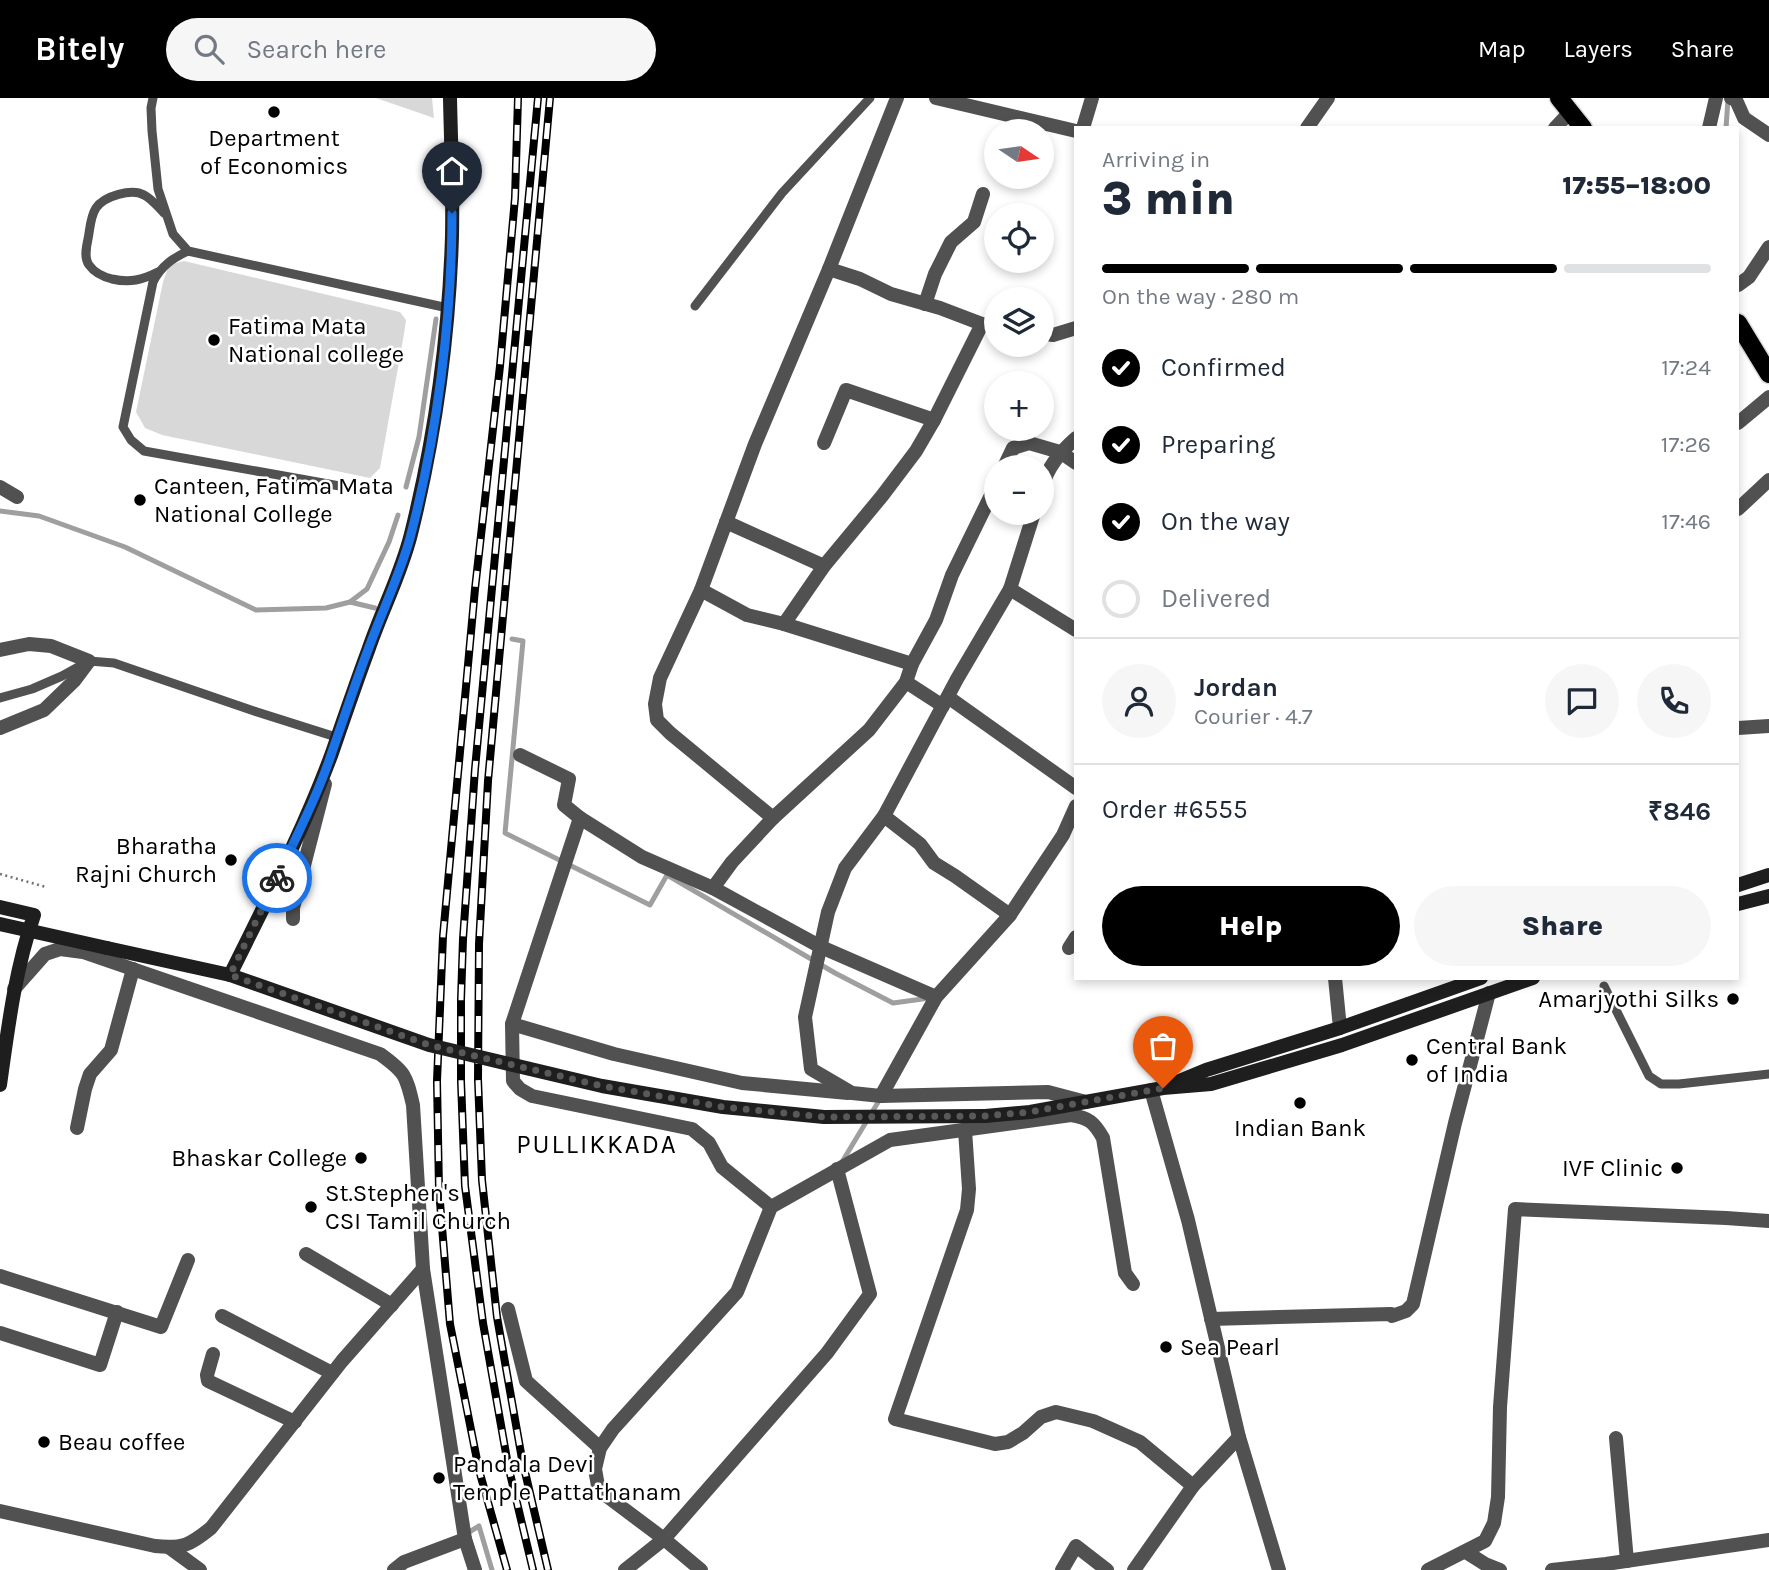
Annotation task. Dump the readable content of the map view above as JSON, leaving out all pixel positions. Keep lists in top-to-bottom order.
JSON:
{
  "districts": ["PULLIKKADA"],
  "places": [
    "Department of Economics",
    "Fatima Mata National college",
    "Canteen, Fatima Mata National College",
    "Bharatha Rajni Church",
    "Amarjyothi Silks",
    "Central Bank of India",
    "Indian Bank",
    "Bhaskar College",
    "IVF Clinic",
    "St.Stephen's CSI Tamil Church",
    "Sea Pearl",
    "Beau coffee",
    "Pandala Devi Temple Pattathanam"
  ],
  "north": "right",
  "page": {
    "header": "Bitely",
    "search": "Search here",
    "nav": ["Map", "Layers", "Share"],
    "map_buttons": ["+", "−"],
    "heading": ["3 min", "Arriving in", "17:55–18:00"],
    "panel": [
      "Jordan",
      "Courier · 4.7",
      "Order #6555",
      "₹846"
    ],
    "bar": "On the way · 280 m",
    "list": [
      ["Confirmed", "17:24"],
      ["Preparing", "17:26"],
      ["On the way", "17:46"],
      "Delivered"
    ],
    "buttons": ["Help", "Share"]
  }
}
